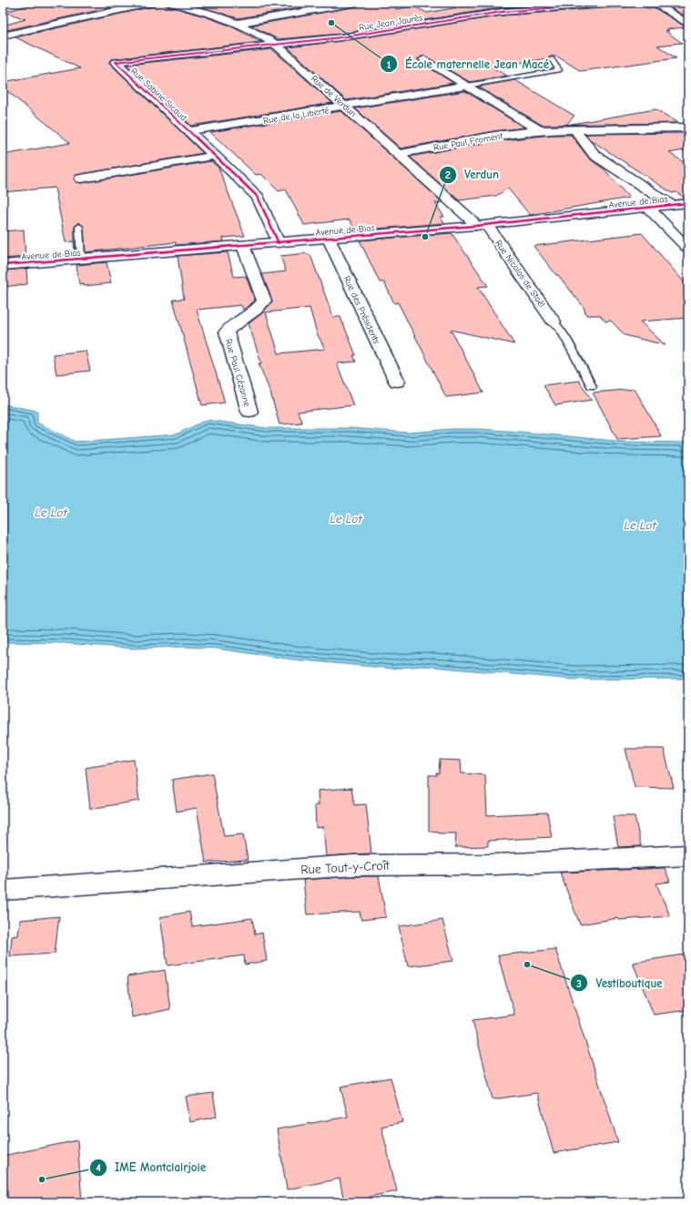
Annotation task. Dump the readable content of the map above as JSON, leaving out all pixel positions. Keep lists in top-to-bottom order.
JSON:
{
  "streets": {
    "street": [
      "Rue Jean Jaurès",
      "Rue Sabine Sicaud",
      "Rue de Verdun",
      "Rue de la Liberté",
      "Rue Paul Froment",
      "Avenue de Bias",
      "Rue Nicolas de Staël",
      "Rue des Présidents",
      "Rue Paul Cézanne",
      "Rue Tout-y-Croît"
    ]
  },
  "crossings": [
    ["Rue Jean Jaurès", "Rue Sabine Sicaud"],
    ["Rue Jean Jaurès", "Rue de Verdun"],
    ["Rue Sabine Sicaud", "Rue de Verdun"],
    ["Rue Sabine Sicaud", "Rue de la Liberté"],
    ["Rue Sabine Sicaud", "Avenue de Bias"],
    ["Rue de Verdun", "Rue de la Liberté"],
    ["Rue de Verdun", "Rue Paul Froment"],
    ["Rue de Verdun", "Avenue de Bias"],
    ["Rue de Verdun", "Rue Nicolas de Staël"],
    ["Avenue de Bias", "Rue Nicolas de Staël"],
    ["Avenue de Bias", "Rue des Présidents"],
    ["Avenue de Bias", "Rue Paul Cézanne"]
  ],
  "water": ["Le Lot"],
  "places": [
    "École maternelle Jean Macé",
    "Verdun",
    "Vestiboutique",
    "IME Montclairjoie"
  ]
}
